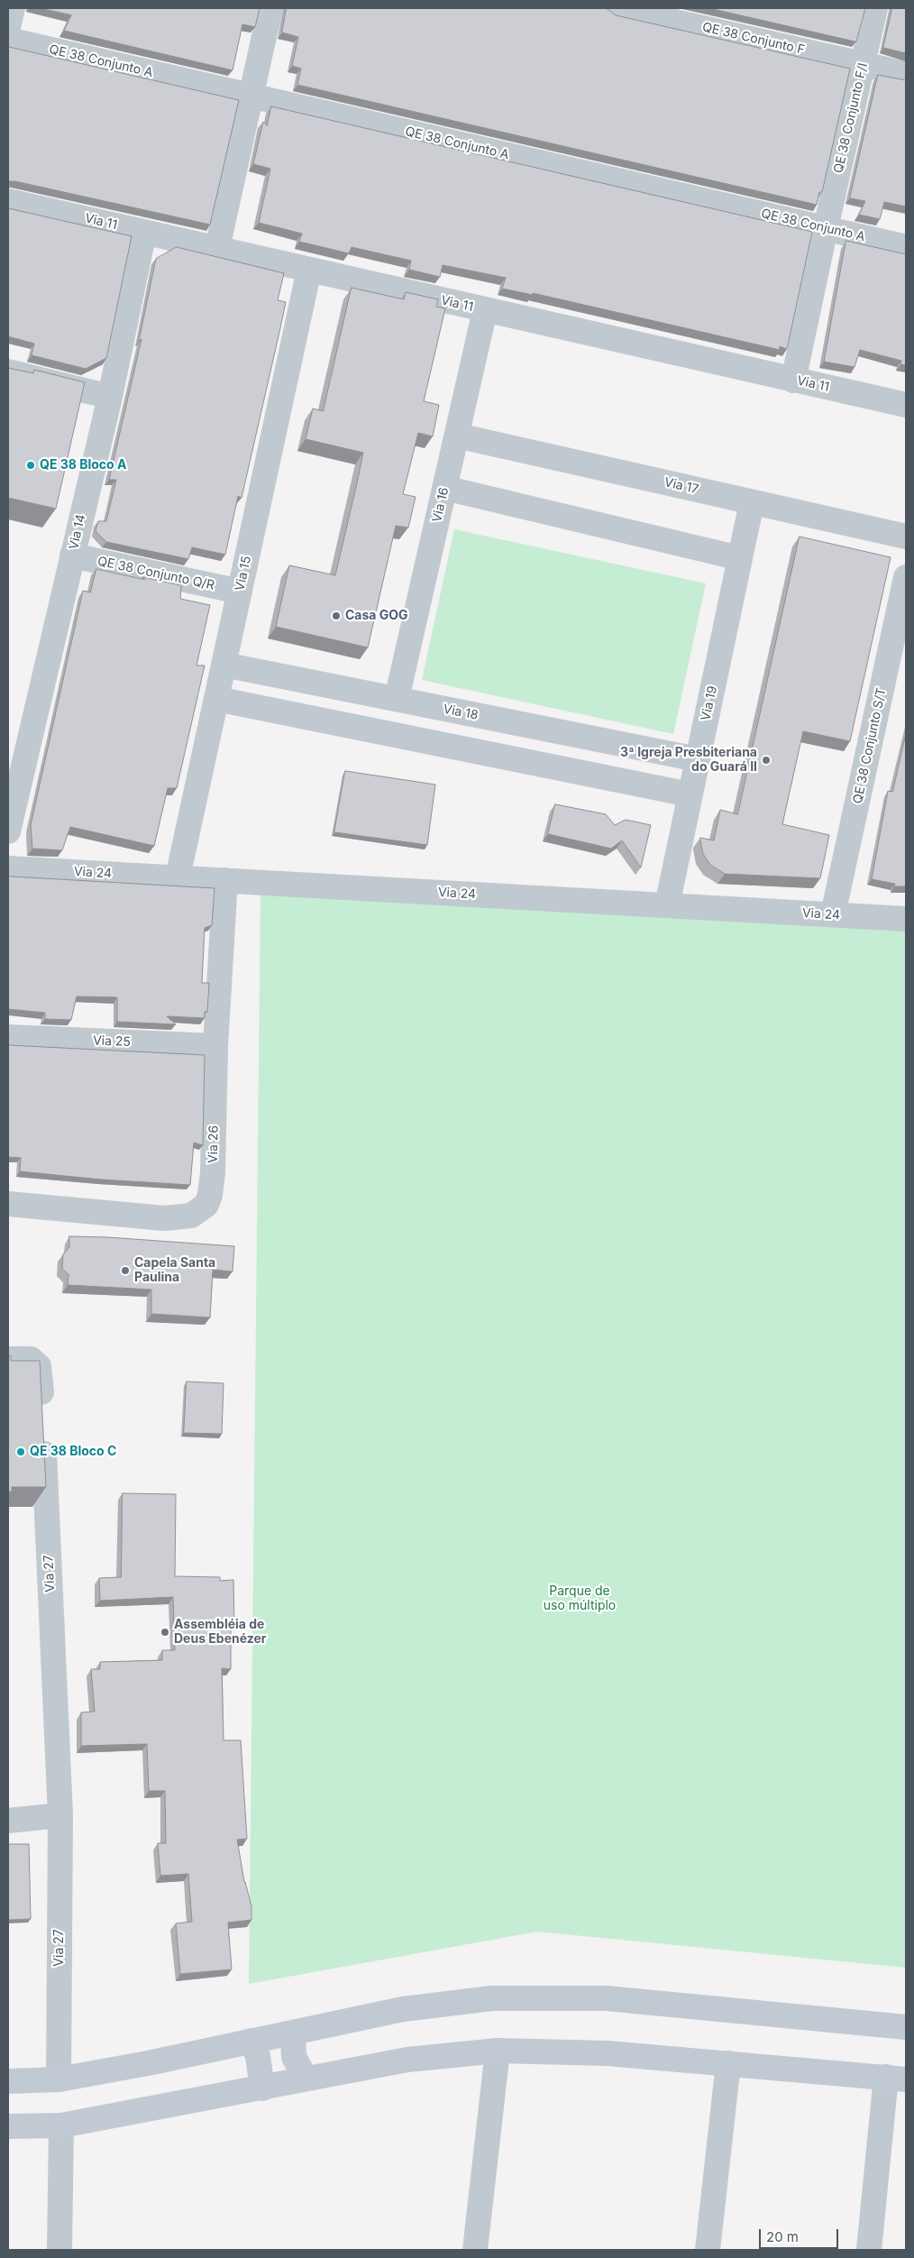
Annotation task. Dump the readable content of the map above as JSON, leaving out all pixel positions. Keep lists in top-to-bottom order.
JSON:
{
  "streets": {
    "street": [
      "QE 38 Conjunto F",
      "QE 38 Conjunto A",
      "QE 38 Conjunto F/I",
      "Via 11",
      "Via 17",
      "Via 16",
      "Via 14",
      "QE 38 Conjunto Q/R",
      "Via 15",
      "Via 19",
      "Via 18",
      "QE 38 Conjunto S/T",
      "Via 24",
      "Via 25",
      "Via 26",
      "Via 27"
    ]
  },
  "crossings": [
    ["QE 38 Conjunto F", "QE 38 Conjunto F/I"],
    ["QE 38 Conjunto A", "QE 38 Conjunto F/I"],
    ["QE 38 Conjunto F/I", "Via 11"],
    ["Via 11", "Via 16"],
    ["Via 11", "Via 14"],
    ["Via 11", "Via 15"],
    ["Via 17", "Via 16"],
    ["Via 17", "Via 19"],
    ["Via 16", "Via 18"],
    ["Via 14", "QE 38 Conjunto Q/R"],
    ["QE 38 Conjunto Q/R", "Via 15"],
    ["Via 15", "Via 18"],
    ["Via 15", "Via 24"],
    ["Via 19", "Via 18"],
    ["Via 19", "Via 24"],
    ["QE 38 Conjunto S/T", "Via 24"],
    ["Via 24", "Via 26"],
    ["Via 25", "Via 26"]
  ],
  "parks": ["Parque de uso múltiplo"],
  "places": [
    "QE 38 Bloco A",
    "Casa GOG",
    "3ª Igreja Presbiteriana do Guará II",
    "Capela Santa Paulina",
    "QE 38 Bloco C",
    "Assembléia de Deus Ebenézer"
  ],
  "scale_bar": "20 m"
}
